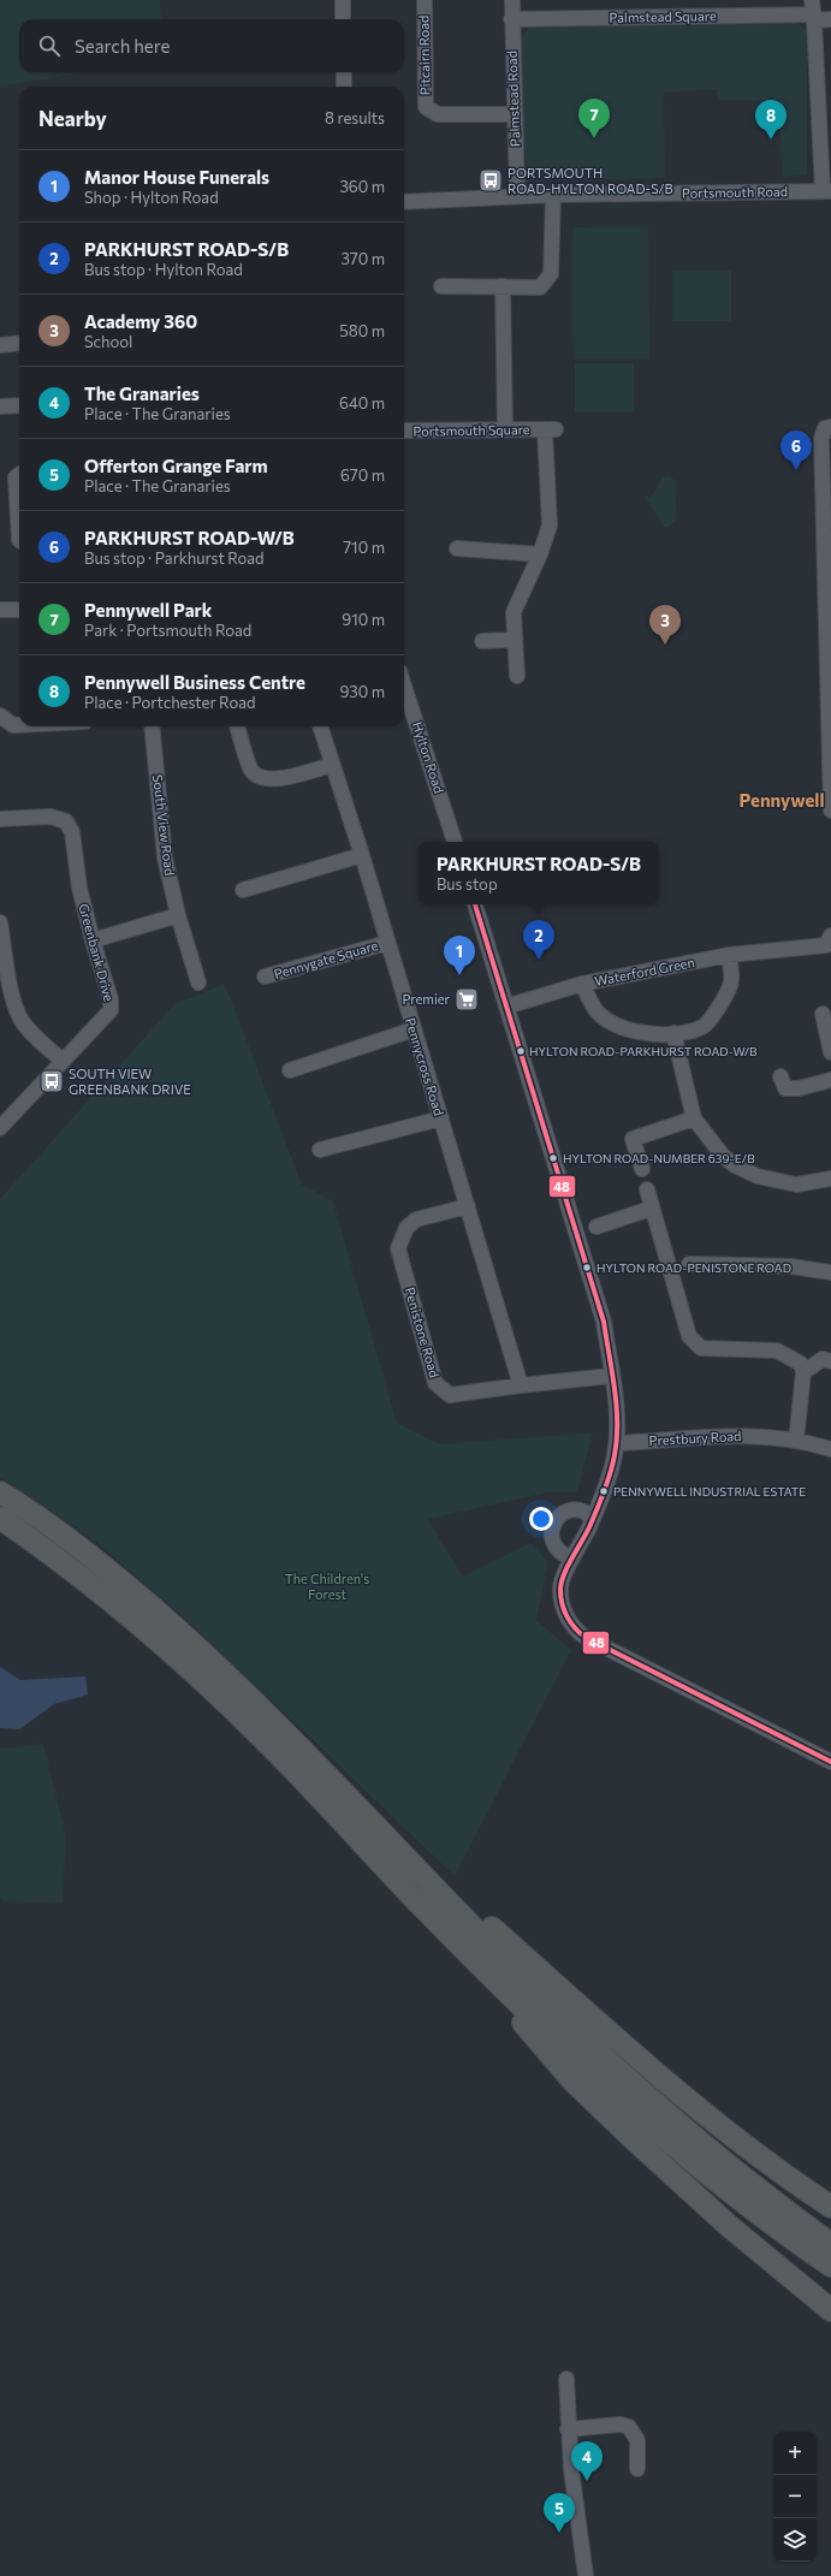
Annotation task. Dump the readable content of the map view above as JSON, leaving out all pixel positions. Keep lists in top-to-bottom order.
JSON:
{
  "streets": {
    "street": [
      "Palmstead Square",
      "Pitcairn Road",
      "Palmstead Road",
      "Portsmouth Road",
      "Portsmouth Square",
      "Hylton Road",
      "South View Road",
      "Greenbank Drive",
      "Pennygate Square",
      "Waterford Green",
      "Pennycross Road",
      "Penistone Road",
      "Prestbury Road"
    ]
  },
  "crossings": [
    ["Palmstead Square", "Palmstead Road"],
    ["Pitcairn Road", "Palmstead Road"],
    ["Palmstead Road", "Portsmouth Road"],
    ["Pennygate Square", "Pennycross Road"],
    ["Pennycross Road", "Penistone Road"]
  ],
  "districts": ["Pennywell"],
  "parks": ["The Children's Forest"],
  "places": {
    "bus stop": ["PORTSMOUTH ROAD-HYLTON ROAD-S/B", "SOUTH VIEW GREENBANK DRIVE"],
    "supermarket": ["Premier"],
    "other": [
      "HYLTON ROAD-PARKHURST ROAD-W/B",
      "HYLTON ROAD-NUMBER 639-E/B",
      "HYLTON ROAD-PENISTONE ROAD",
      "PENNYWELL INDUSTRIAL ESTATE"
    ]
  },
  "lines": ["transit line 48"],
  "page": {
    "search": "Search here",
    "heading": ["Nearby", "8 results"],
    "pins": [
      "7",
      "8",
      "6",
      "3",
      "2",
      "1",
      "4",
      "5"
    ],
    "list": [
      {
        "mark": "1",
        "name": "Manor House Funerals",
        "note": "Shop · Hylton Road",
        "value": "360 m"
      },
      {
        "mark": "2",
        "name": "PARKHURST ROAD-S/B",
        "note": "Bus stop · Hylton Road",
        "value": "370 m"
      },
      {
        "mark": "3",
        "name": "Academy 360",
        "note": "School",
        "value": "580 m"
      },
      {
        "mark": "4",
        "name": "The Granaries",
        "note": "Place · The Granaries",
        "value": "640 m"
      },
      {
        "mark": "5",
        "name": "Offerton Grange Farm",
        "note": "Place · The Granaries",
        "value": "670 m"
      },
      {
        "mark": "6",
        "name": "PARKHURST ROAD-W/B",
        "note": "Bus stop · Parkhurst Road",
        "value": "710 m"
      },
      {
        "mark": "7",
        "name": "Pennywell Park",
        "note": "Park · Portsmouth Road",
        "value": "910 m"
      },
      {
        "mark": "8",
        "name": "Pennywell Business Centre",
        "note": "Place · Portchester Road",
        "value": "930 m"
      }
    ],
    "popup": ["PARKHURST ROAD-S/B", "Bus stop"],
    "map_buttons": ["+", "−"]
  }
}
